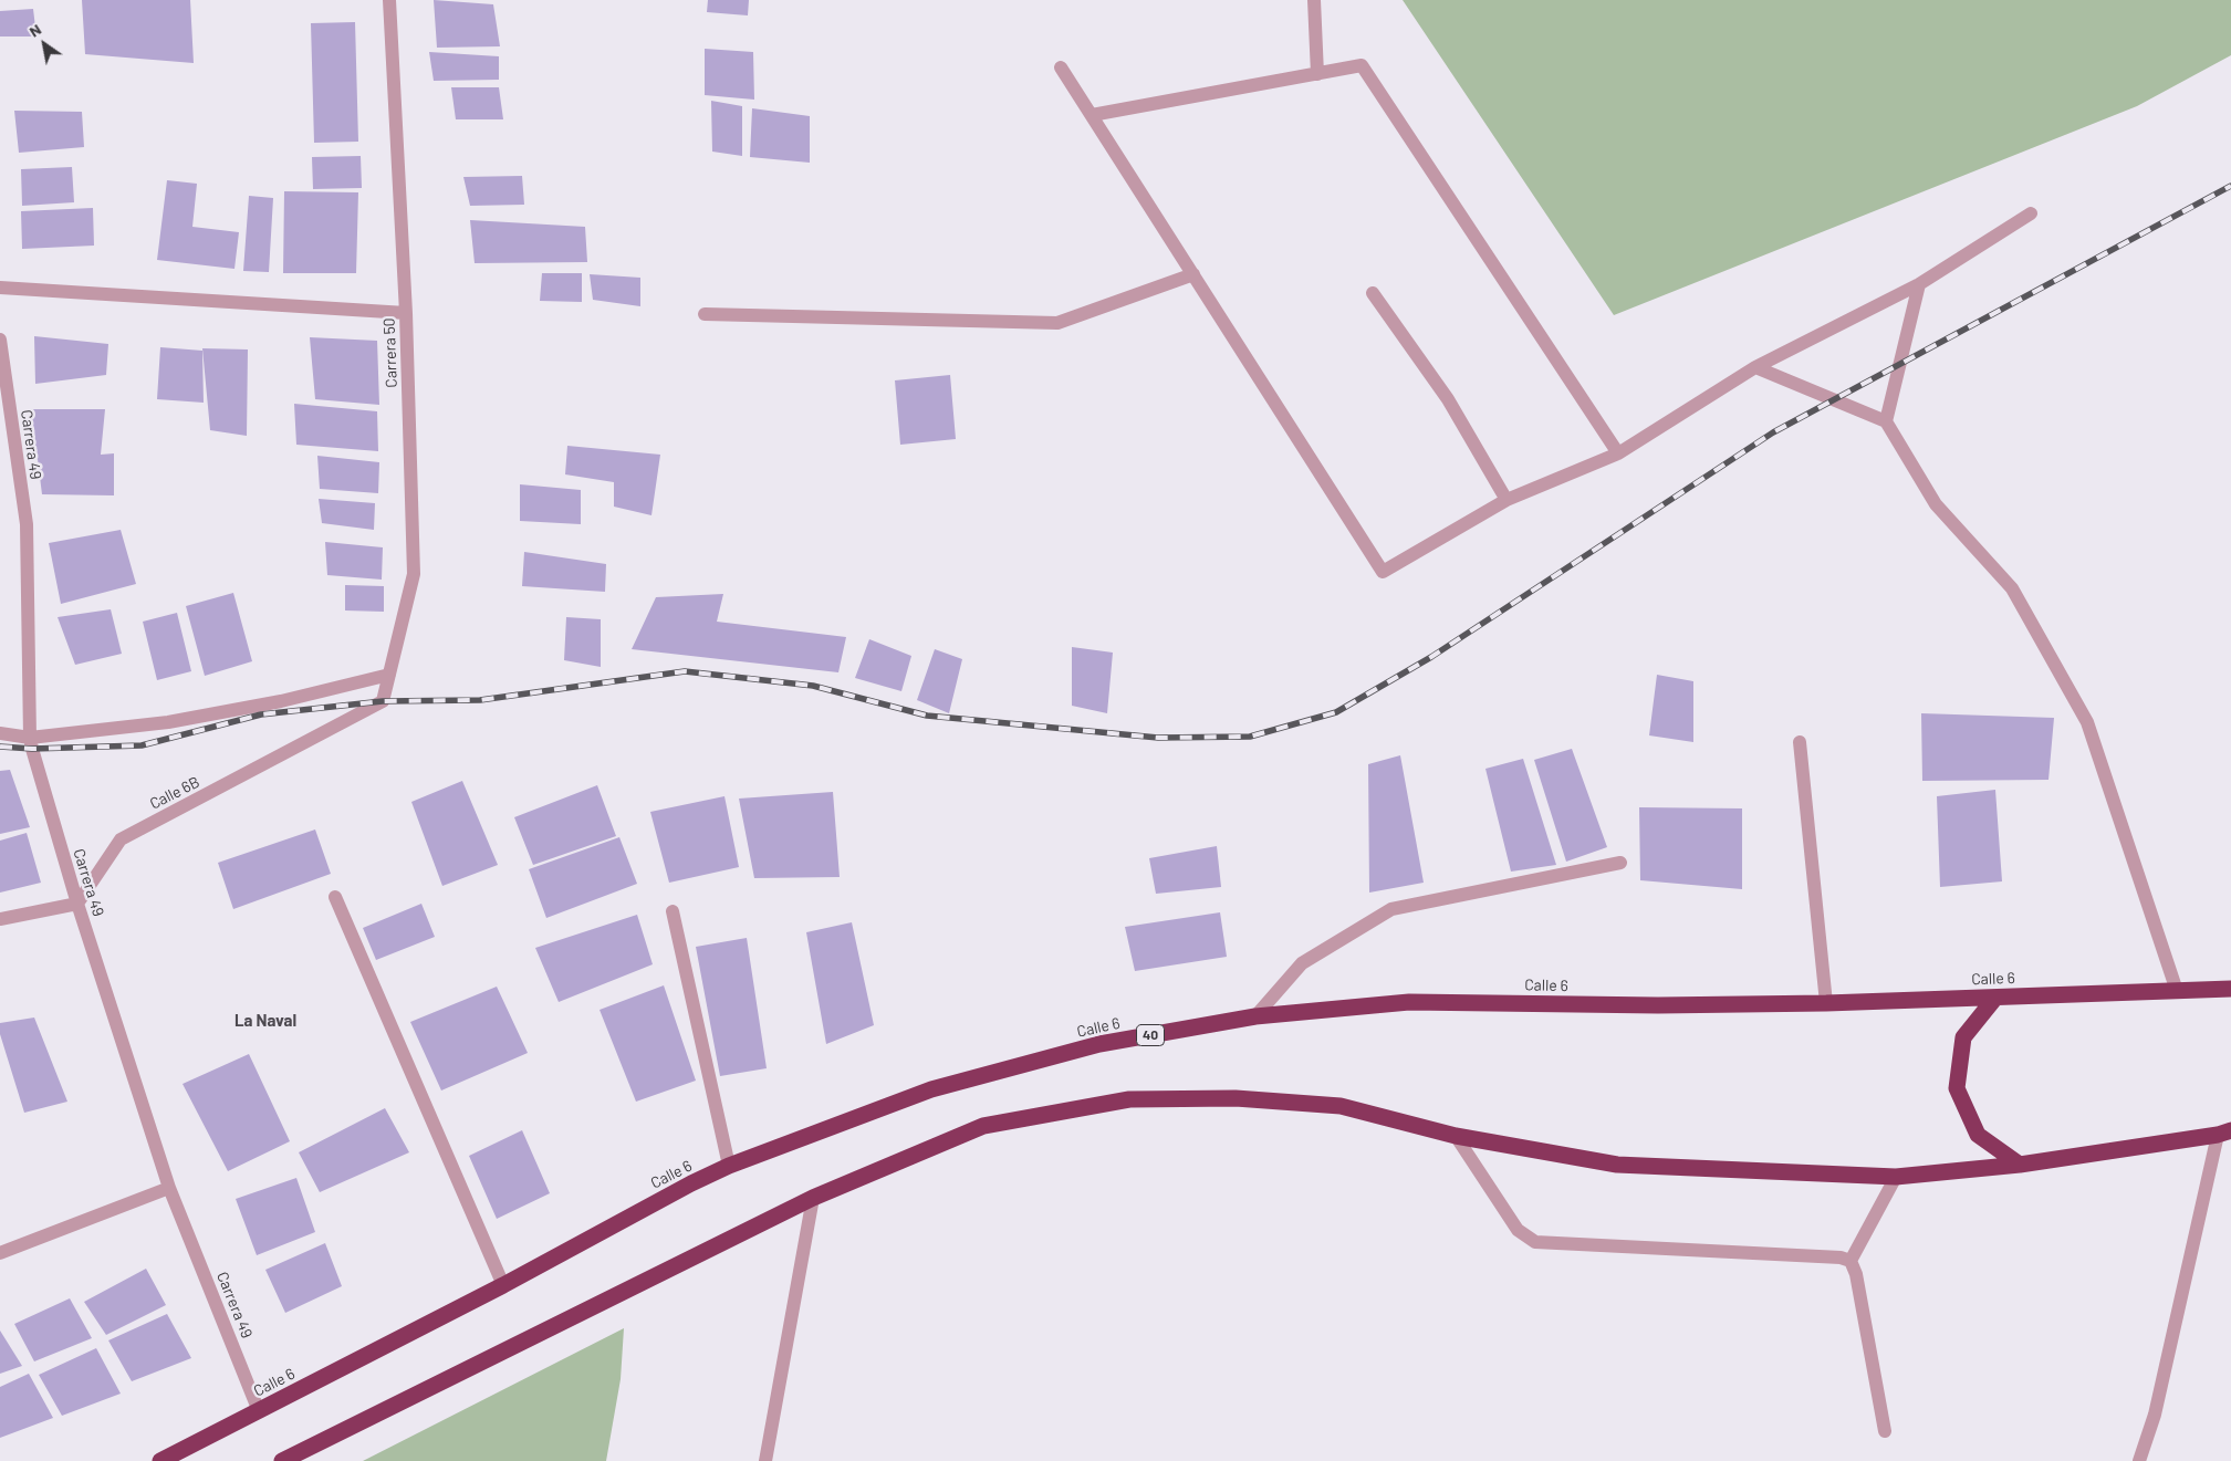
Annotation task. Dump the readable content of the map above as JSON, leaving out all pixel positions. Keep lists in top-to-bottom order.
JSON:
{
  "streets": {
    "highway": ["Calle 6", "40"],
    "street": ["Carrera 50", "Carrera 49", "Calle 6B"]
  },
  "crossings": [
    ["Carrera 50", "Calle 6B"],
    ["Carrera 49", "Calle 6B"],
    ["Carrera 49", "Calle 6"]
  ],
  "districts": ["La Naval"],
  "north": "top left"
}
